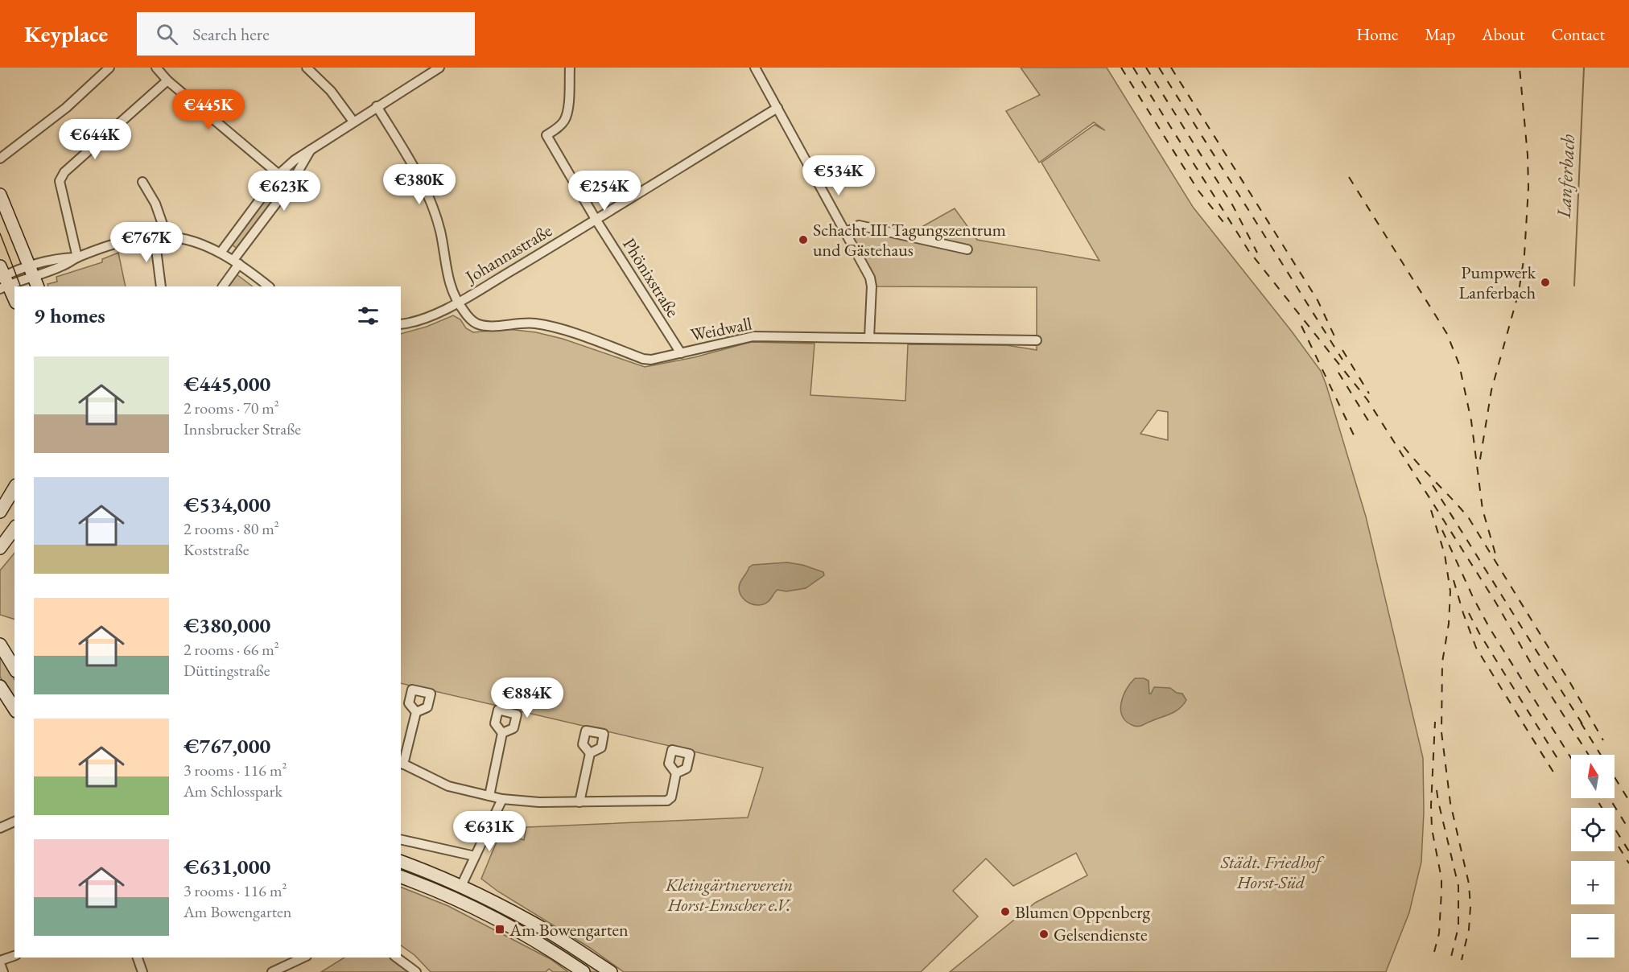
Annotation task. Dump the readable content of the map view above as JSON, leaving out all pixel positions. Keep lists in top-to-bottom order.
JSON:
{
  "streets": {
    "street": ["Johannastraße", "Phönixstraße", "Weidwall"]
  },
  "crossings": [
    ["Johannastraße", "Phönixstraße"],
    ["Johannastraße", "Weidwall"],
    ["Phönixstraße", "Weidwall"]
  ],
  "water": ["Lanferbach"],
  "parks": ["Städt. Friedhof Horst-Süd", "Kleingärtnerverein Horst-Emscher e.V."],
  "places": {
    "other": [
      "Schacht III Tagungszentrum und Gästehaus",
      "Pumpwerk Lanferbach",
      "Blumen Oppenberg",
      "Gelsendienste"
    ],
    "transit": ["Am Bowengarten"]
  },
  "north": "top",
  "page": {
    "header": "Keyplace",
    "search": "Search here",
    "nav": [
      "Home",
      "Map",
      "About",
      "Contact"
    ],
    "price": [
      "€445K",
      "€644K",
      "€534K",
      "€380K",
      "€623K",
      "€254K",
      "€767K",
      "€884K",
      "€631K"
    ],
    "heading": "9 homes",
    "list": [
      {
        "name": "€445,000",
        "note": "2 rooms · 70 m² · Innsbrucker Straße"
      },
      {
        "name": "€534,000",
        "note": "2 rooms · 80 m² · Koststraße"
      },
      {
        "name": "€380,000",
        "note": "2 rooms · 66 m² · Düttingstraße"
      },
      {
        "name": "€767,000",
        "note": "3 rooms · 116 m² · Am Schlosspark"
      },
      {
        "name": "€631,000",
        "note": "3 rooms · 116 m² · Am Bowengarten"
      }
    ],
    "map_buttons": ["+", "−"]
  }
}
